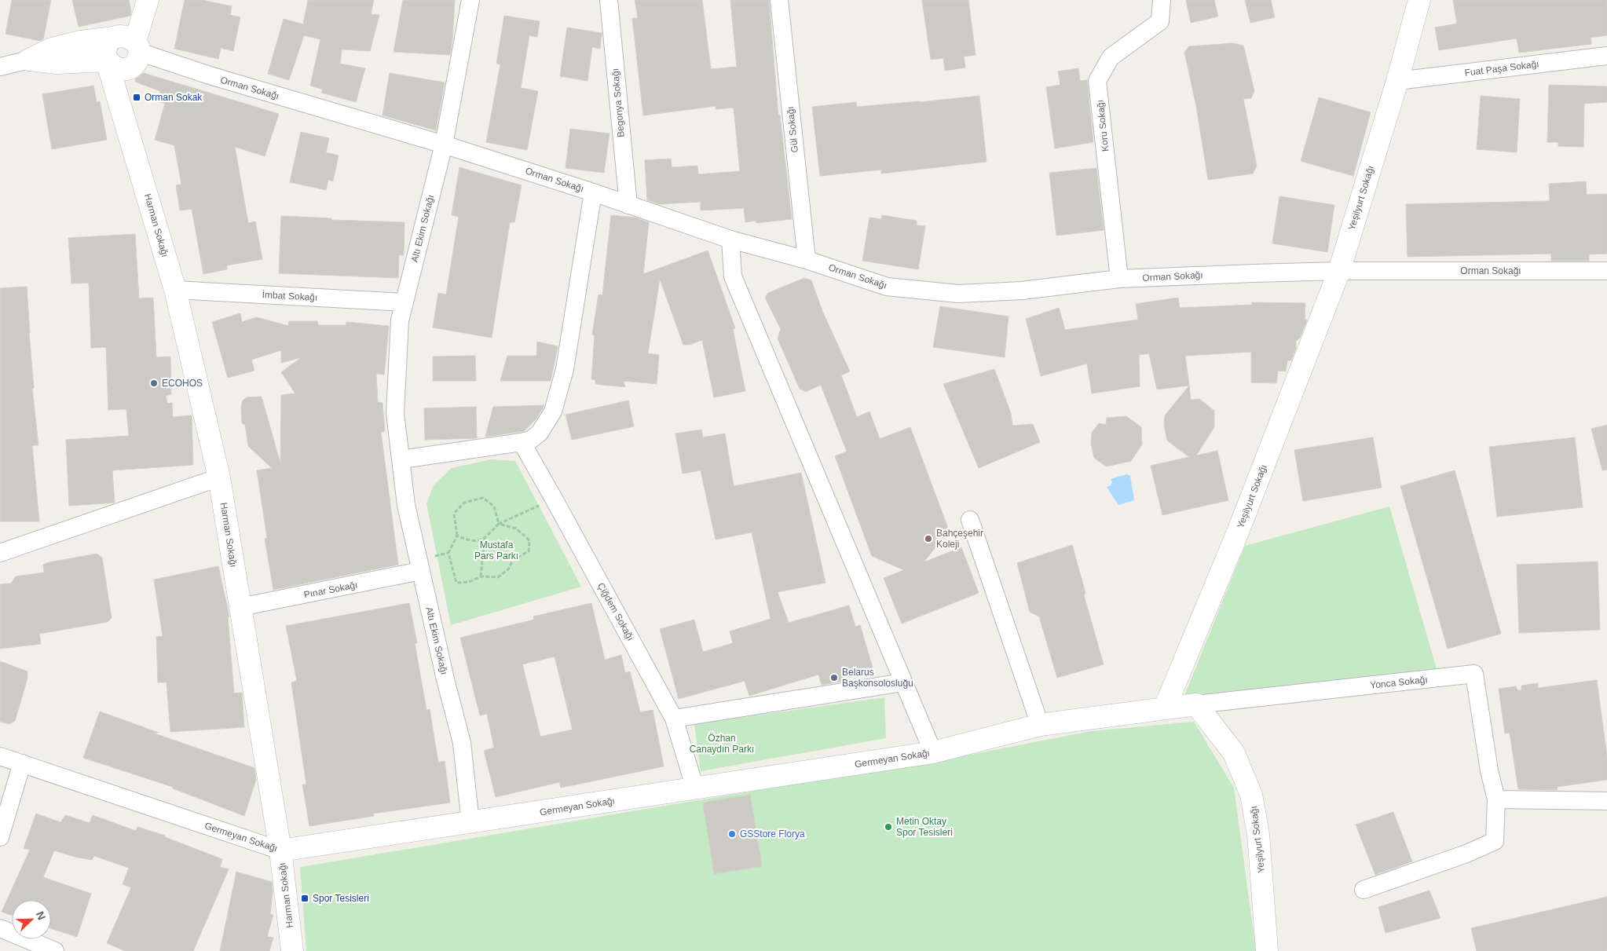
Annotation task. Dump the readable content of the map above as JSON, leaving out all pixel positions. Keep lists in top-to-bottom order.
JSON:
{
  "streets": {
    "main road": ["Yeşilyurt Sokağı", "Harman Sokağı", "Germeyan Sokağı"],
    "street": [
      "Fuat Paşa Sokağı",
      "Orman Sokağı",
      "Begonya Sokağı",
      "Koru Sokağı",
      "Gül Sokağı",
      "Altı Ekim Sokağı",
      "İmbat Sokağı",
      "Pınar Sokağı",
      "Çiğdem Sokağı",
      "Yonca Sokağı"
    ]
  },
  "crossings": [
    ["Fuat Paşa Sokağı", "Yeşilyurt Sokağı"],
    ["Orman Sokağı", "Begonya Sokağı"],
    ["Orman Sokağı", "Koru Sokağı"],
    ["Orman Sokağı", "Gül Sokağı"],
    ["Orman Sokağı", "Yeşilyurt Sokağı"],
    ["Orman Sokağı", "Altı Ekim Sokağı"],
    ["Yeşilyurt Sokağı", "Yonca Sokağı"],
    ["Yeşilyurt Sokağı", "Germeyan Sokağı"],
    ["Harman Sokağı", "İmbat Sokağı"],
    ["Harman Sokağı", "Pınar Sokağı"],
    ["Harman Sokağı", "Germeyan Sokağı"],
    ["Altı Ekim Sokağı", "İmbat Sokağı"],
    ["Altı Ekim Sokağı", "Pınar Sokağı"],
    ["Altı Ekim Sokağı", "Germeyan Sokağı"],
    ["Çiğdem Sokağı", "Germeyan Sokağı"]
  ],
  "parks": ["Mustafa Pars Parkı", "Özhan Canaydın Parkı"],
  "places": {
    "transit": ["Orman Sokak", "Spor Tesisleri"],
    "other": [
      "ECOHOS",
      "Bahçeşehir Koleji",
      "Belarus Başkonsolosluğu",
      "Metin Oktay Spor Tesisleri",
      "GSStore Florya"
    ]
  },
  "north": "top right"
}
